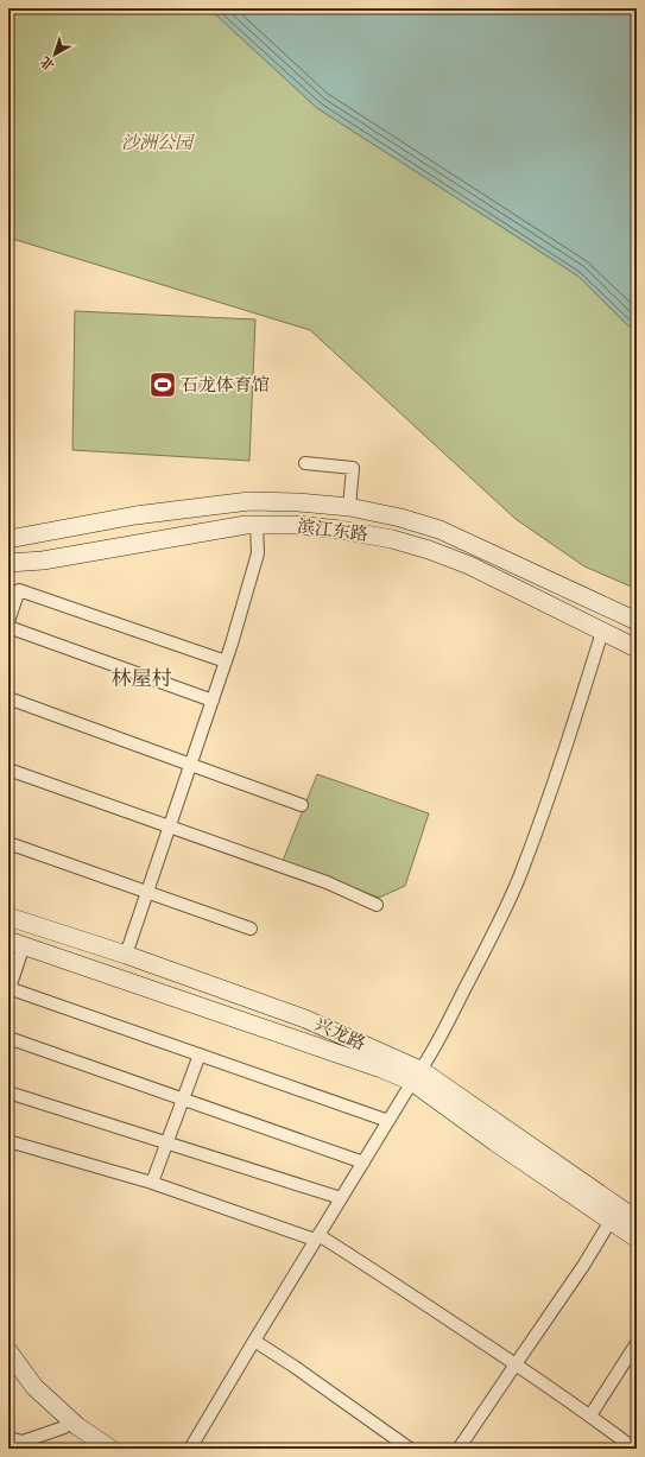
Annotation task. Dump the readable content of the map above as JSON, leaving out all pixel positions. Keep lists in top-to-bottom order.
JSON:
{
  "streets": {
    "main road": ["滨江东路", "兴龙路"]
  },
  "districts": ["林屋村"],
  "parks": ["沙洲公园"],
  "places": {
    "sports": ["石龙体育馆"]
  },
  "north": "bottom left"
}
